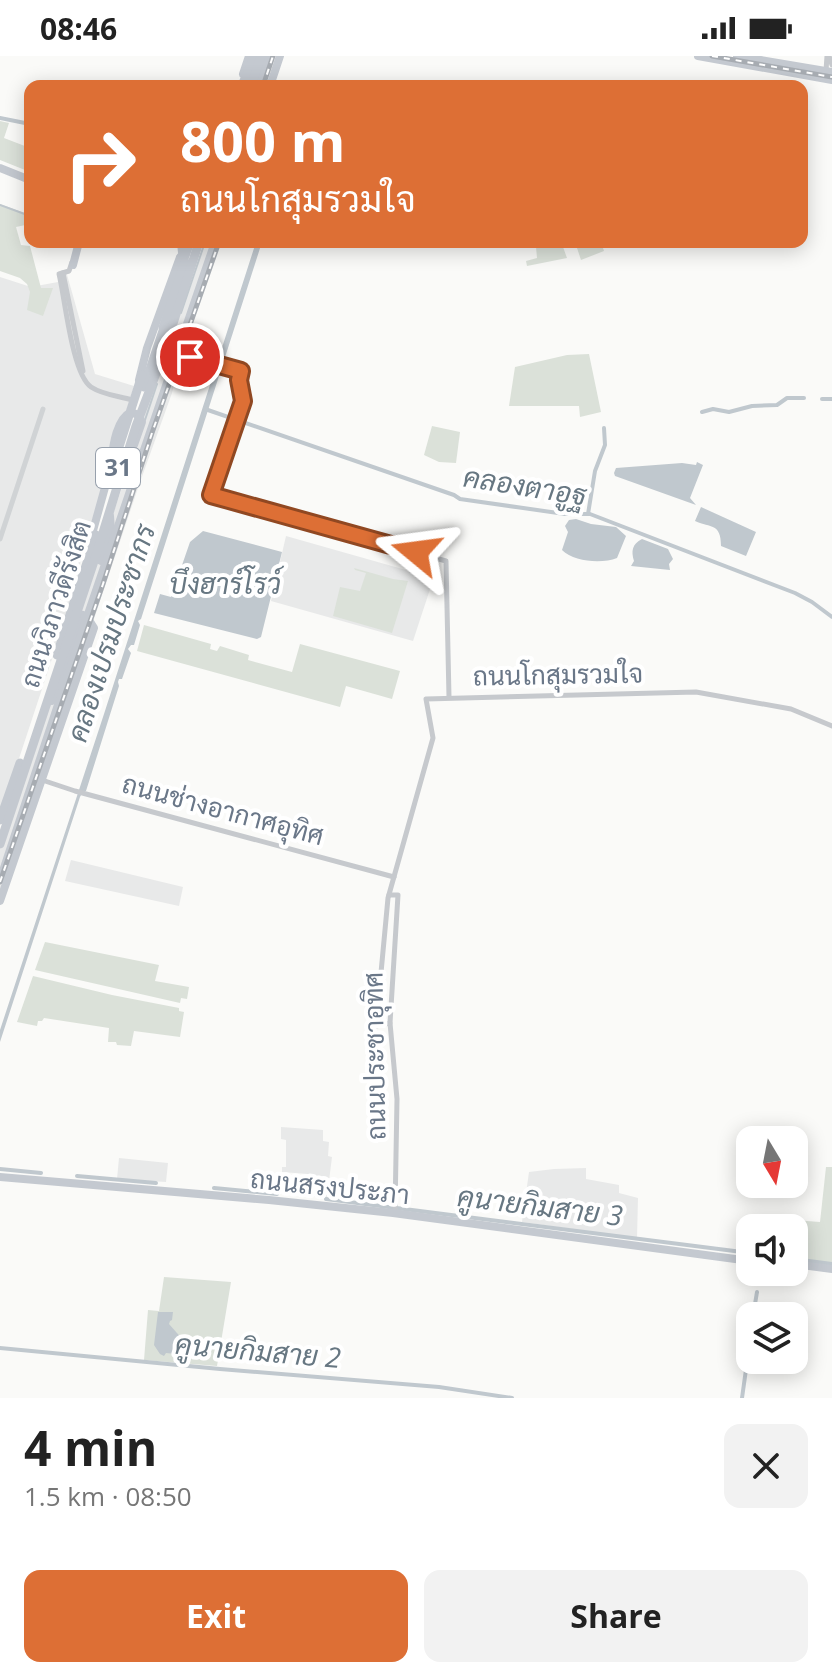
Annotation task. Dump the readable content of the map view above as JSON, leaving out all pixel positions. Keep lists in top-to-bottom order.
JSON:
{
  "streets": {
    "highway": ["31", "ถนนวิภาวดีรังสิต"],
    "main road": ["ถนนสรงประภา"],
    "street": ["ถนนโกสุมรวมใจ", "ถนนช่างอากาศอุทิศ", "ถนนประชาอุทิศ"]
  },
  "crossings": [
    ["31", "ถนนวิภาวดีรังสิต"],
    ["ถนนโกสุมรวมใจ", "ถนนประชาอุทิศ"],
    ["ถนนช่างอากาศอุทิศ", "ถนนประชาอุทิศ"],
    ["ถนนประชาอุทิศ", "ถนนสรงประภา"]
  ],
  "water": [
    "คลองตาอูฐ",
    "บึงฮาร์โรว์",
    "คลองเปรมประชากร",
    "คูนายกิมสาย 3",
    "คูนายกิมสาย 2"
  ],
  "north": "bottom",
  "page": {
    "status": "08:46",
    "turn": ["800 m", "ถนนโกสุมรวมใจ"],
    "heading": ["4 min", "1.5 km · 08:50"],
    "buttons": ["Exit", "Share"]
  }
}
